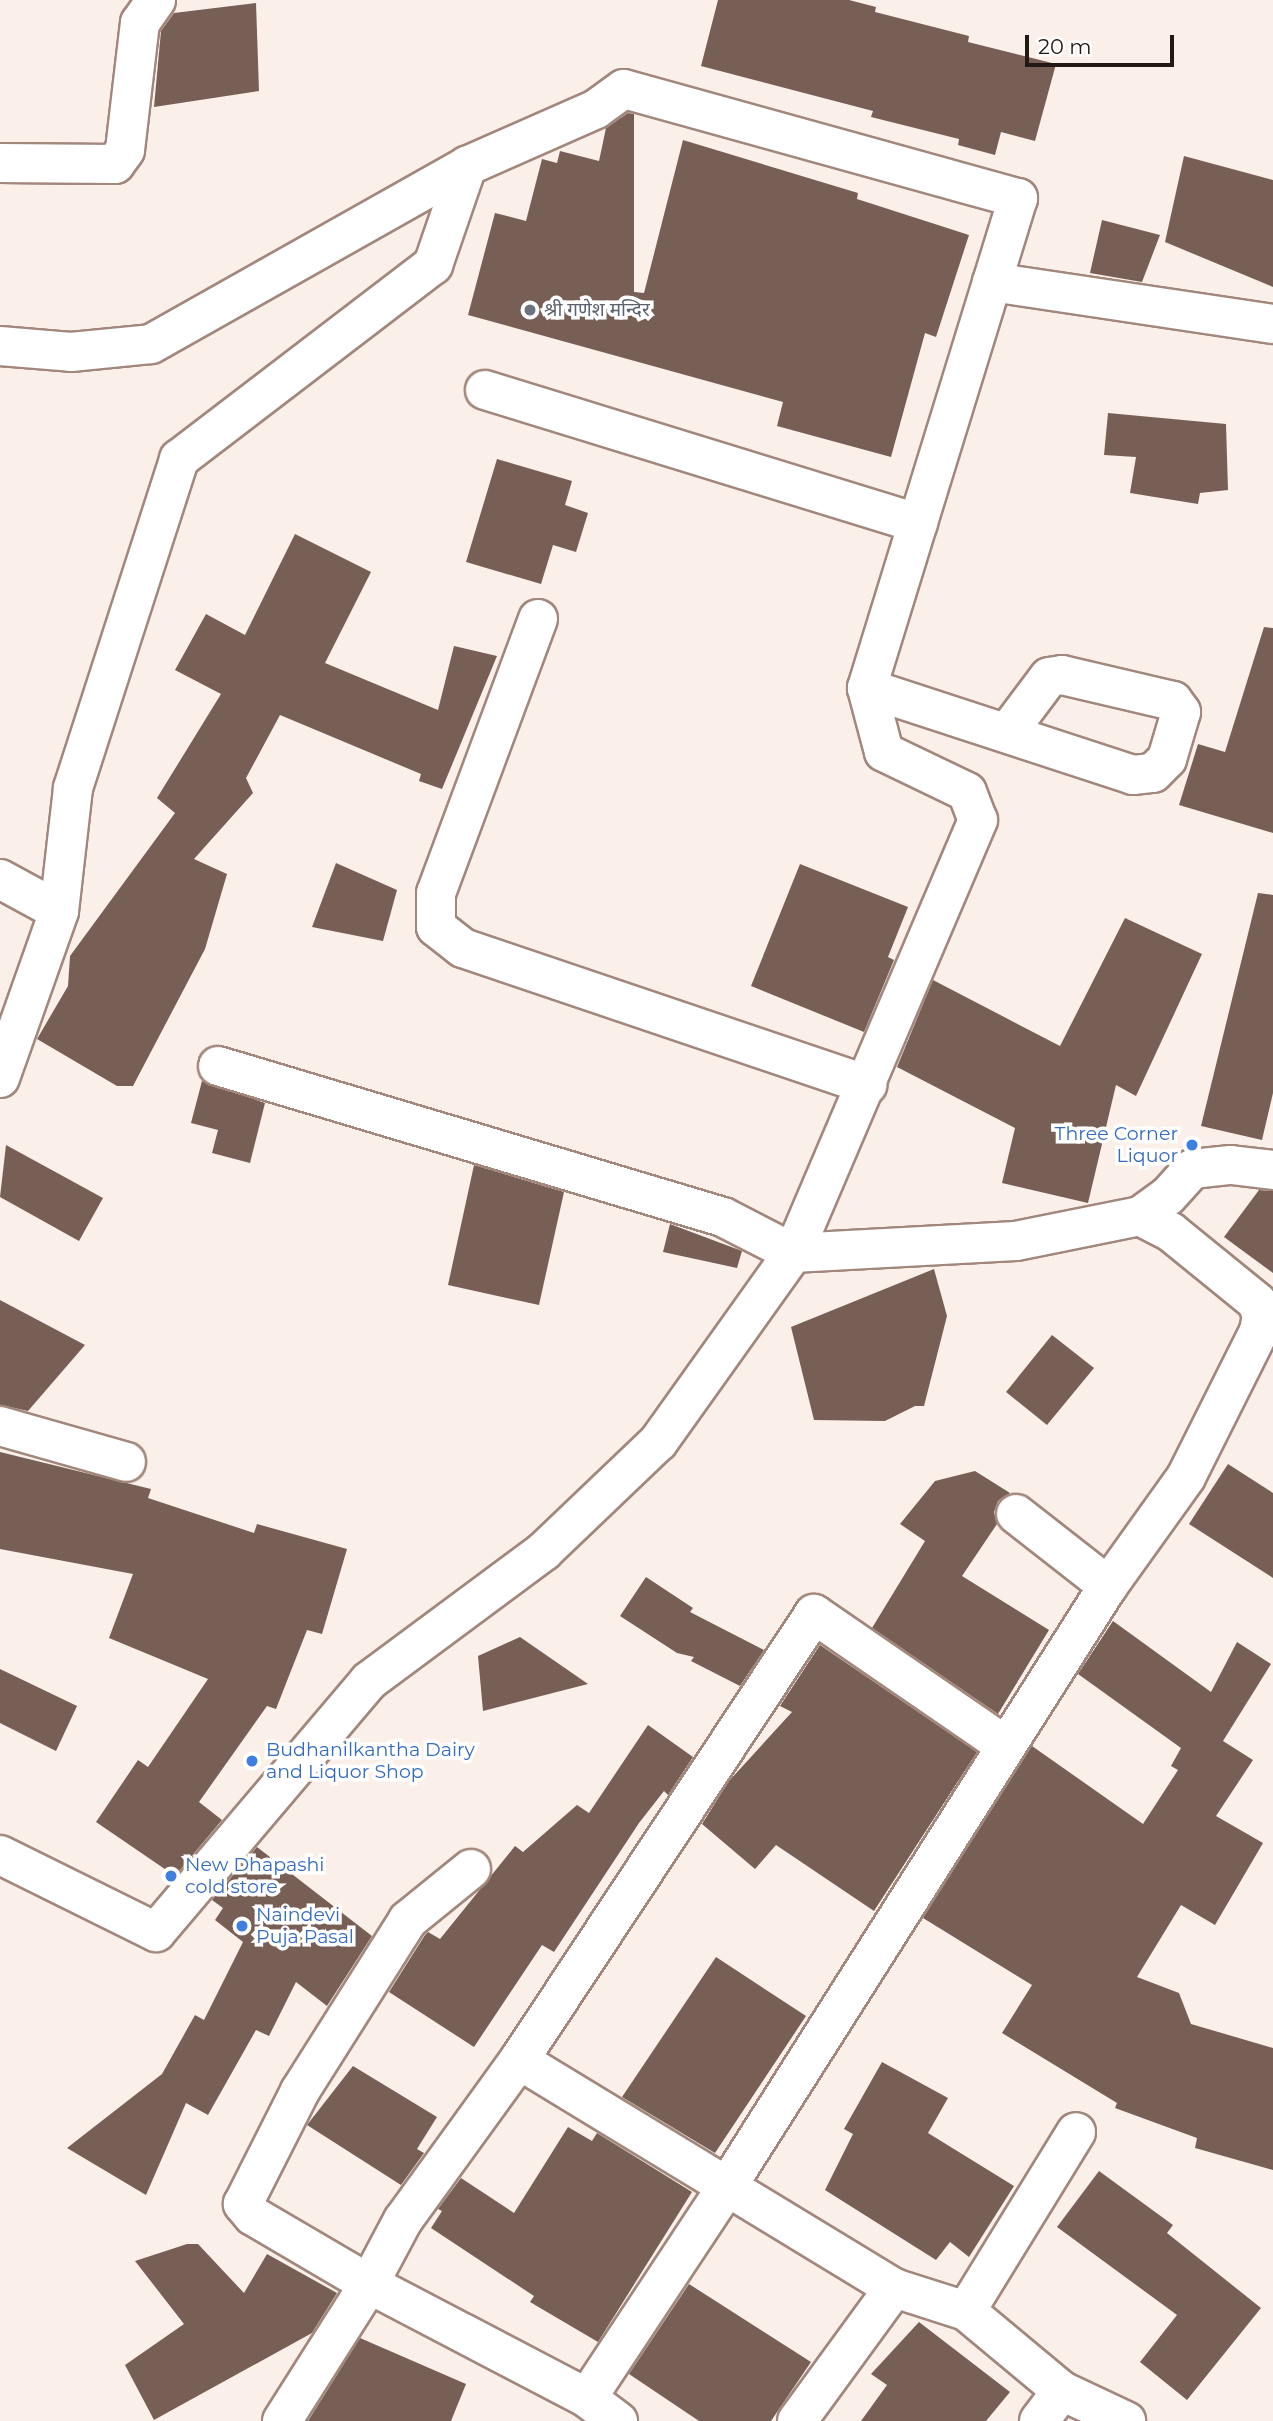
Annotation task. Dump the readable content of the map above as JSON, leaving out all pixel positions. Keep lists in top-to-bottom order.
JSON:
{
  "places": [
    "श्री गणेश मन्दिर",
    "Three Corner Liquor",
    "Budhanilkantha Dairy and Liquor Shop",
    "New Dhapashi cold store",
    "Naindevi Puja Pasal"
  ],
  "scale_bar": "20 m"
}
